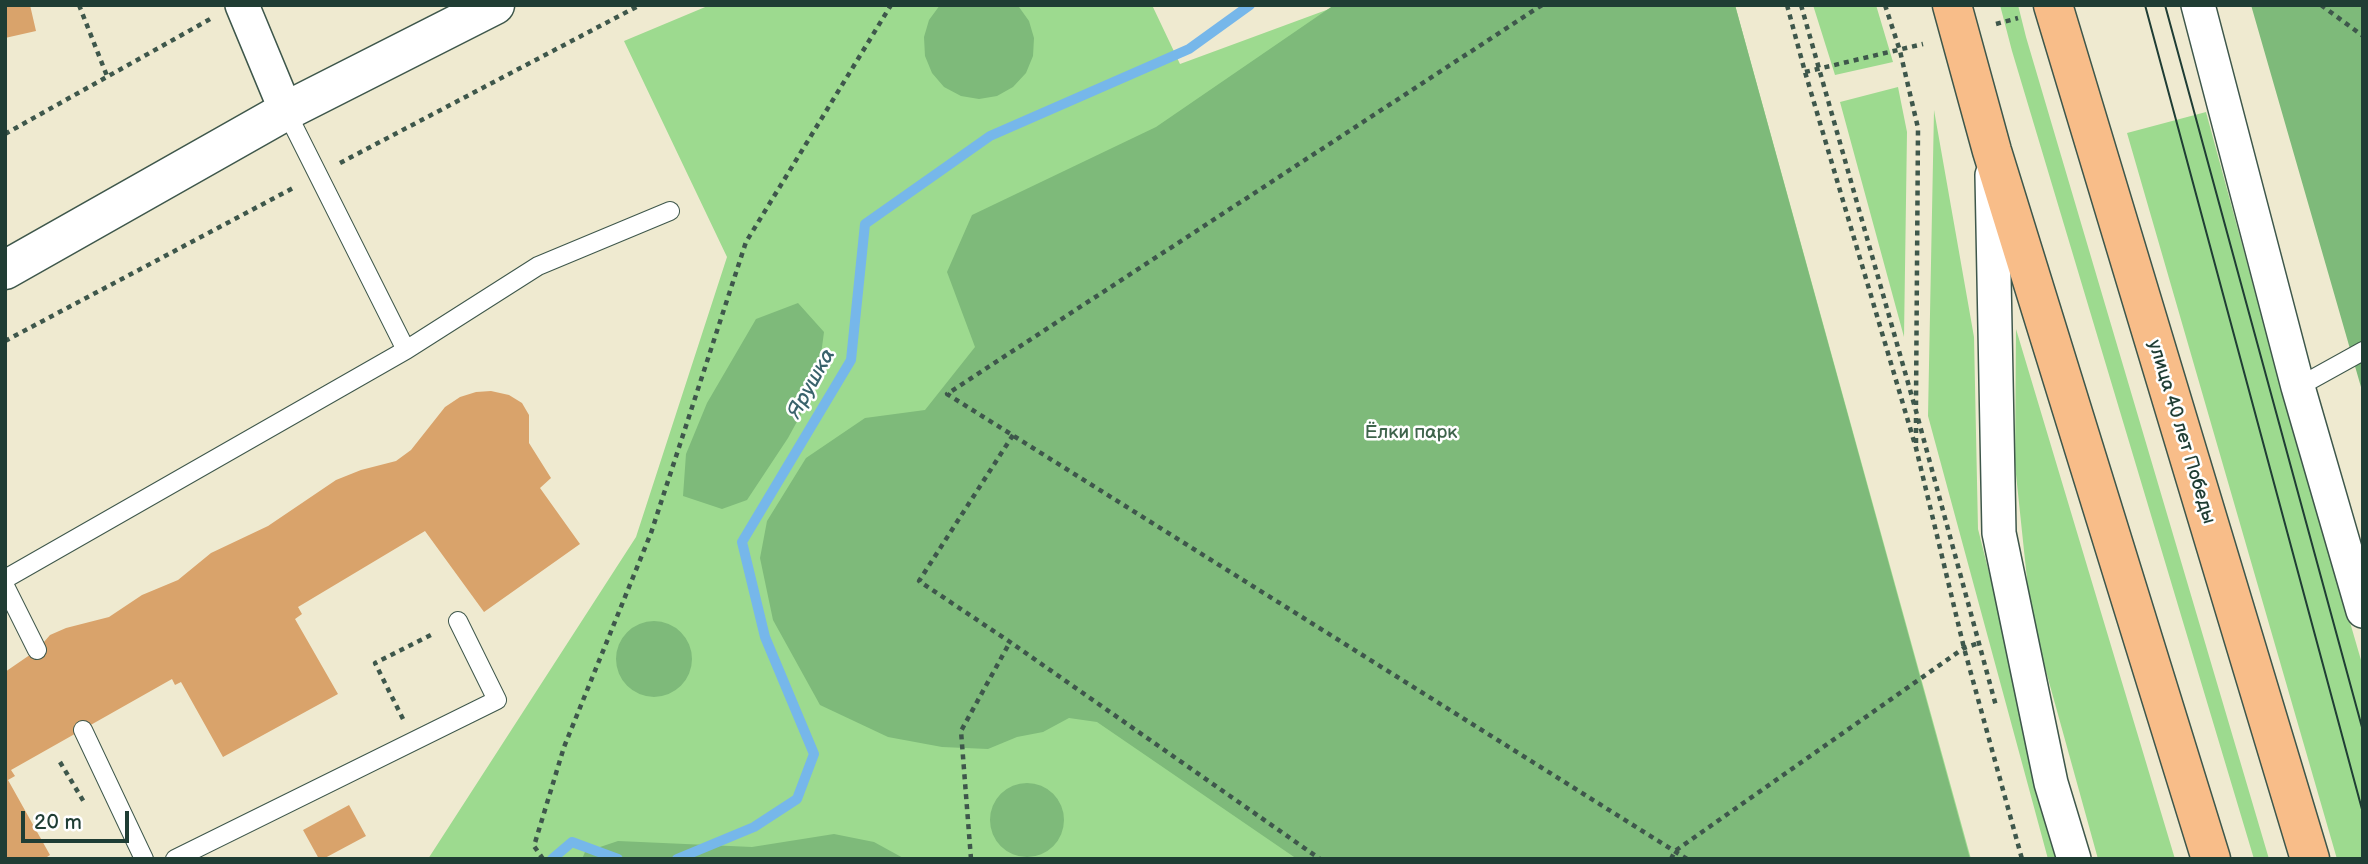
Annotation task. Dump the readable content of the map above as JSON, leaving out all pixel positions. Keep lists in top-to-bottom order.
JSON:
{
  "streets": {
    "main road": ["улица 40 лет Победы"]
  },
  "water": ["Ярушка"],
  "parks": ["Ёлки парк"],
  "scale_bar": "20 m"
}
